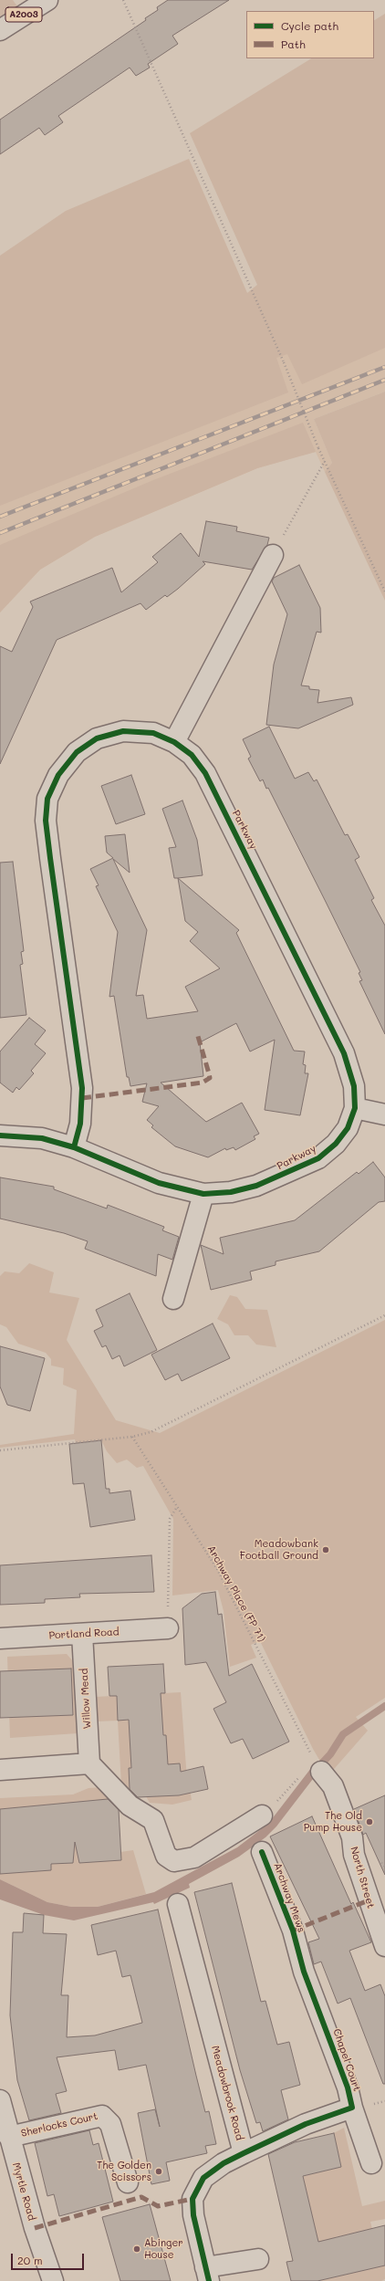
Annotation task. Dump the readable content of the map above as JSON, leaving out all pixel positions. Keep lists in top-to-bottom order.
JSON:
{
  "streets": {
    "street": [
      "A2003",
      "Parkway",
      "Portland Road",
      "Willow Mead",
      "North Street",
      "Archway Mews",
      "Chapel Court",
      "Meadowbrook Road",
      "Sherlocks Court",
      "Myrtle Road"
    ],
    "path": ["Archway Place (FP 71)"]
  },
  "crossings": [
    ["Portland Road", "Willow Mead"],
    ["Archway Mews", "Chapel Court"],
    ["Chapel Court", "Meadowbrook Road"],
    ["Sherlocks Court", "Myrtle Road"]
  ],
  "places": [
    "Meadowbank Football Ground",
    "The Old Pump House",
    "The Golden Scissors",
    "Abinger House"
  ],
  "legend": ["Cycle path", "Path"],
  "scale_bar": "20 m"
}
